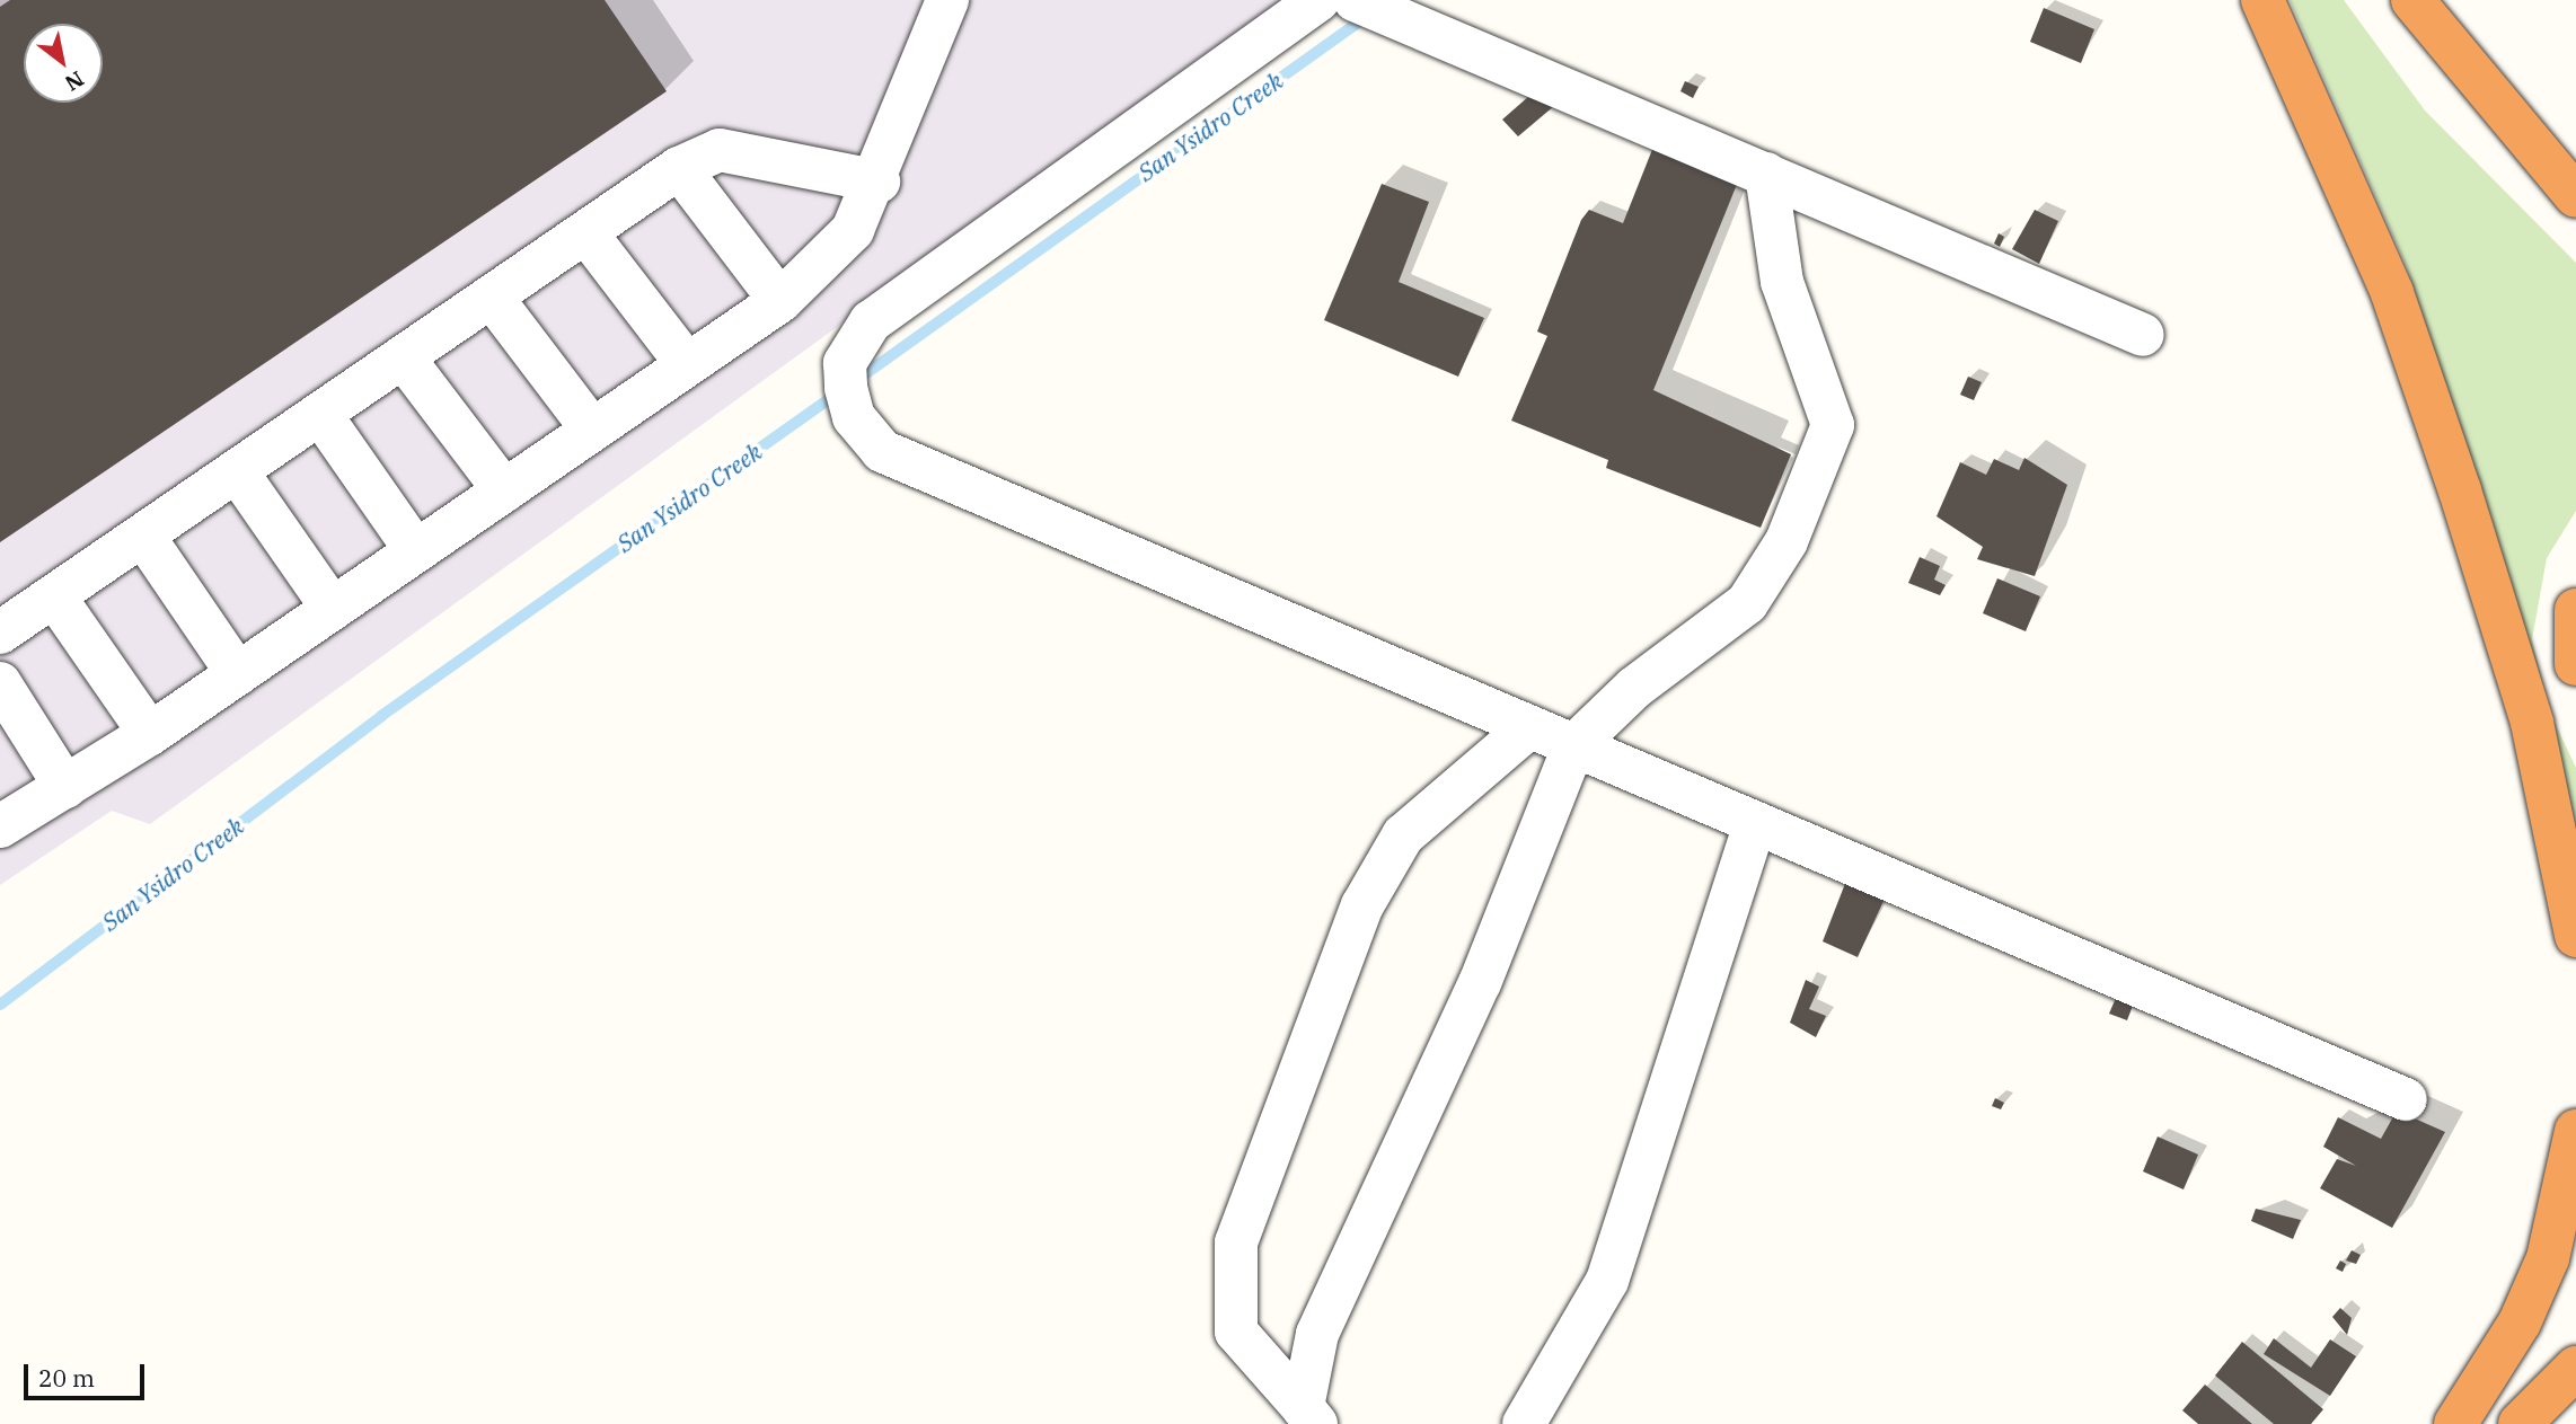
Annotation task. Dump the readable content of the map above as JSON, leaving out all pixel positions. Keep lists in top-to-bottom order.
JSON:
{
  "water": ["San Ysidro Creek"],
  "scale_bar": "20 m",
  "north": "bottom right"
}
